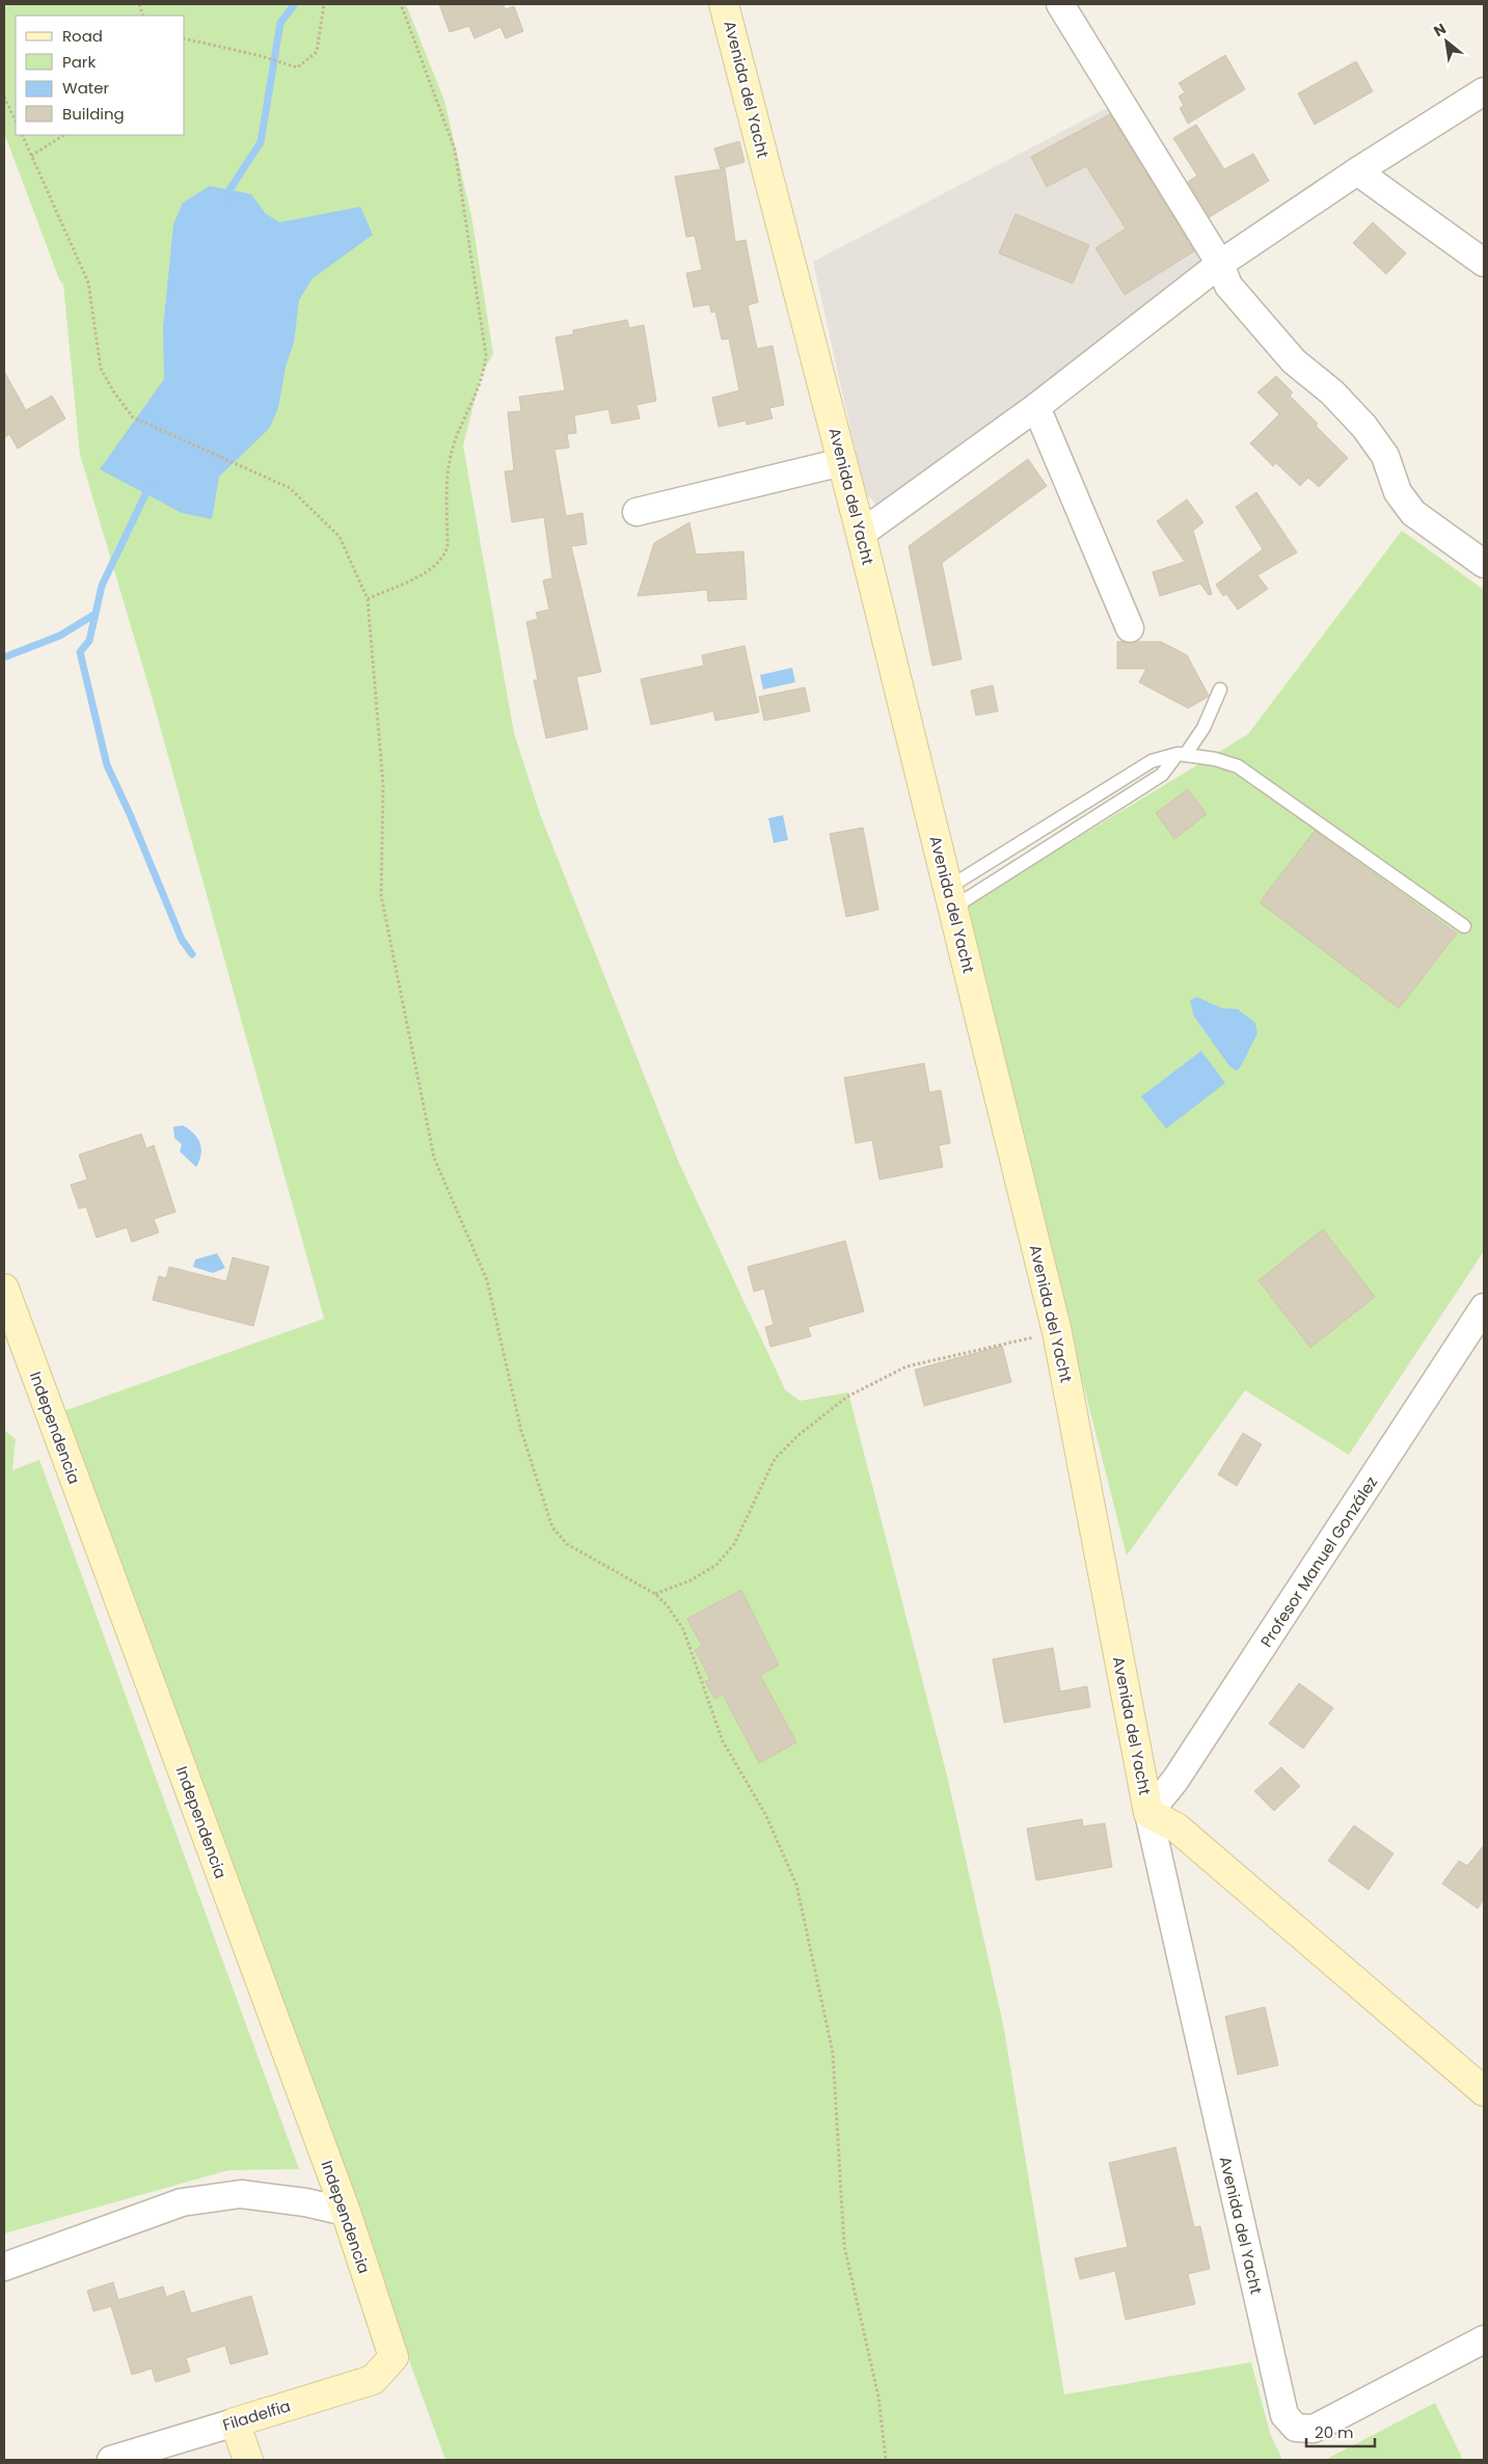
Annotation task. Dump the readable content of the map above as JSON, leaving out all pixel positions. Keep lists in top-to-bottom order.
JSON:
{
  "streets": {
    "street": [
      "Avenida del Yacht",
      "Independencia",
      "Profesor Manuel González",
      "Filadelfia"
    ]
  },
  "crossings": [
    ["Avenida del Yacht", "Profesor Manuel González"],
    ["Independencia", "Filadelfia"]
  ],
  "legend": [
    "Road",
    "Park",
    "Water",
    "Building"
  ],
  "scale_bar": "20 m",
  "north": "top left"
}
